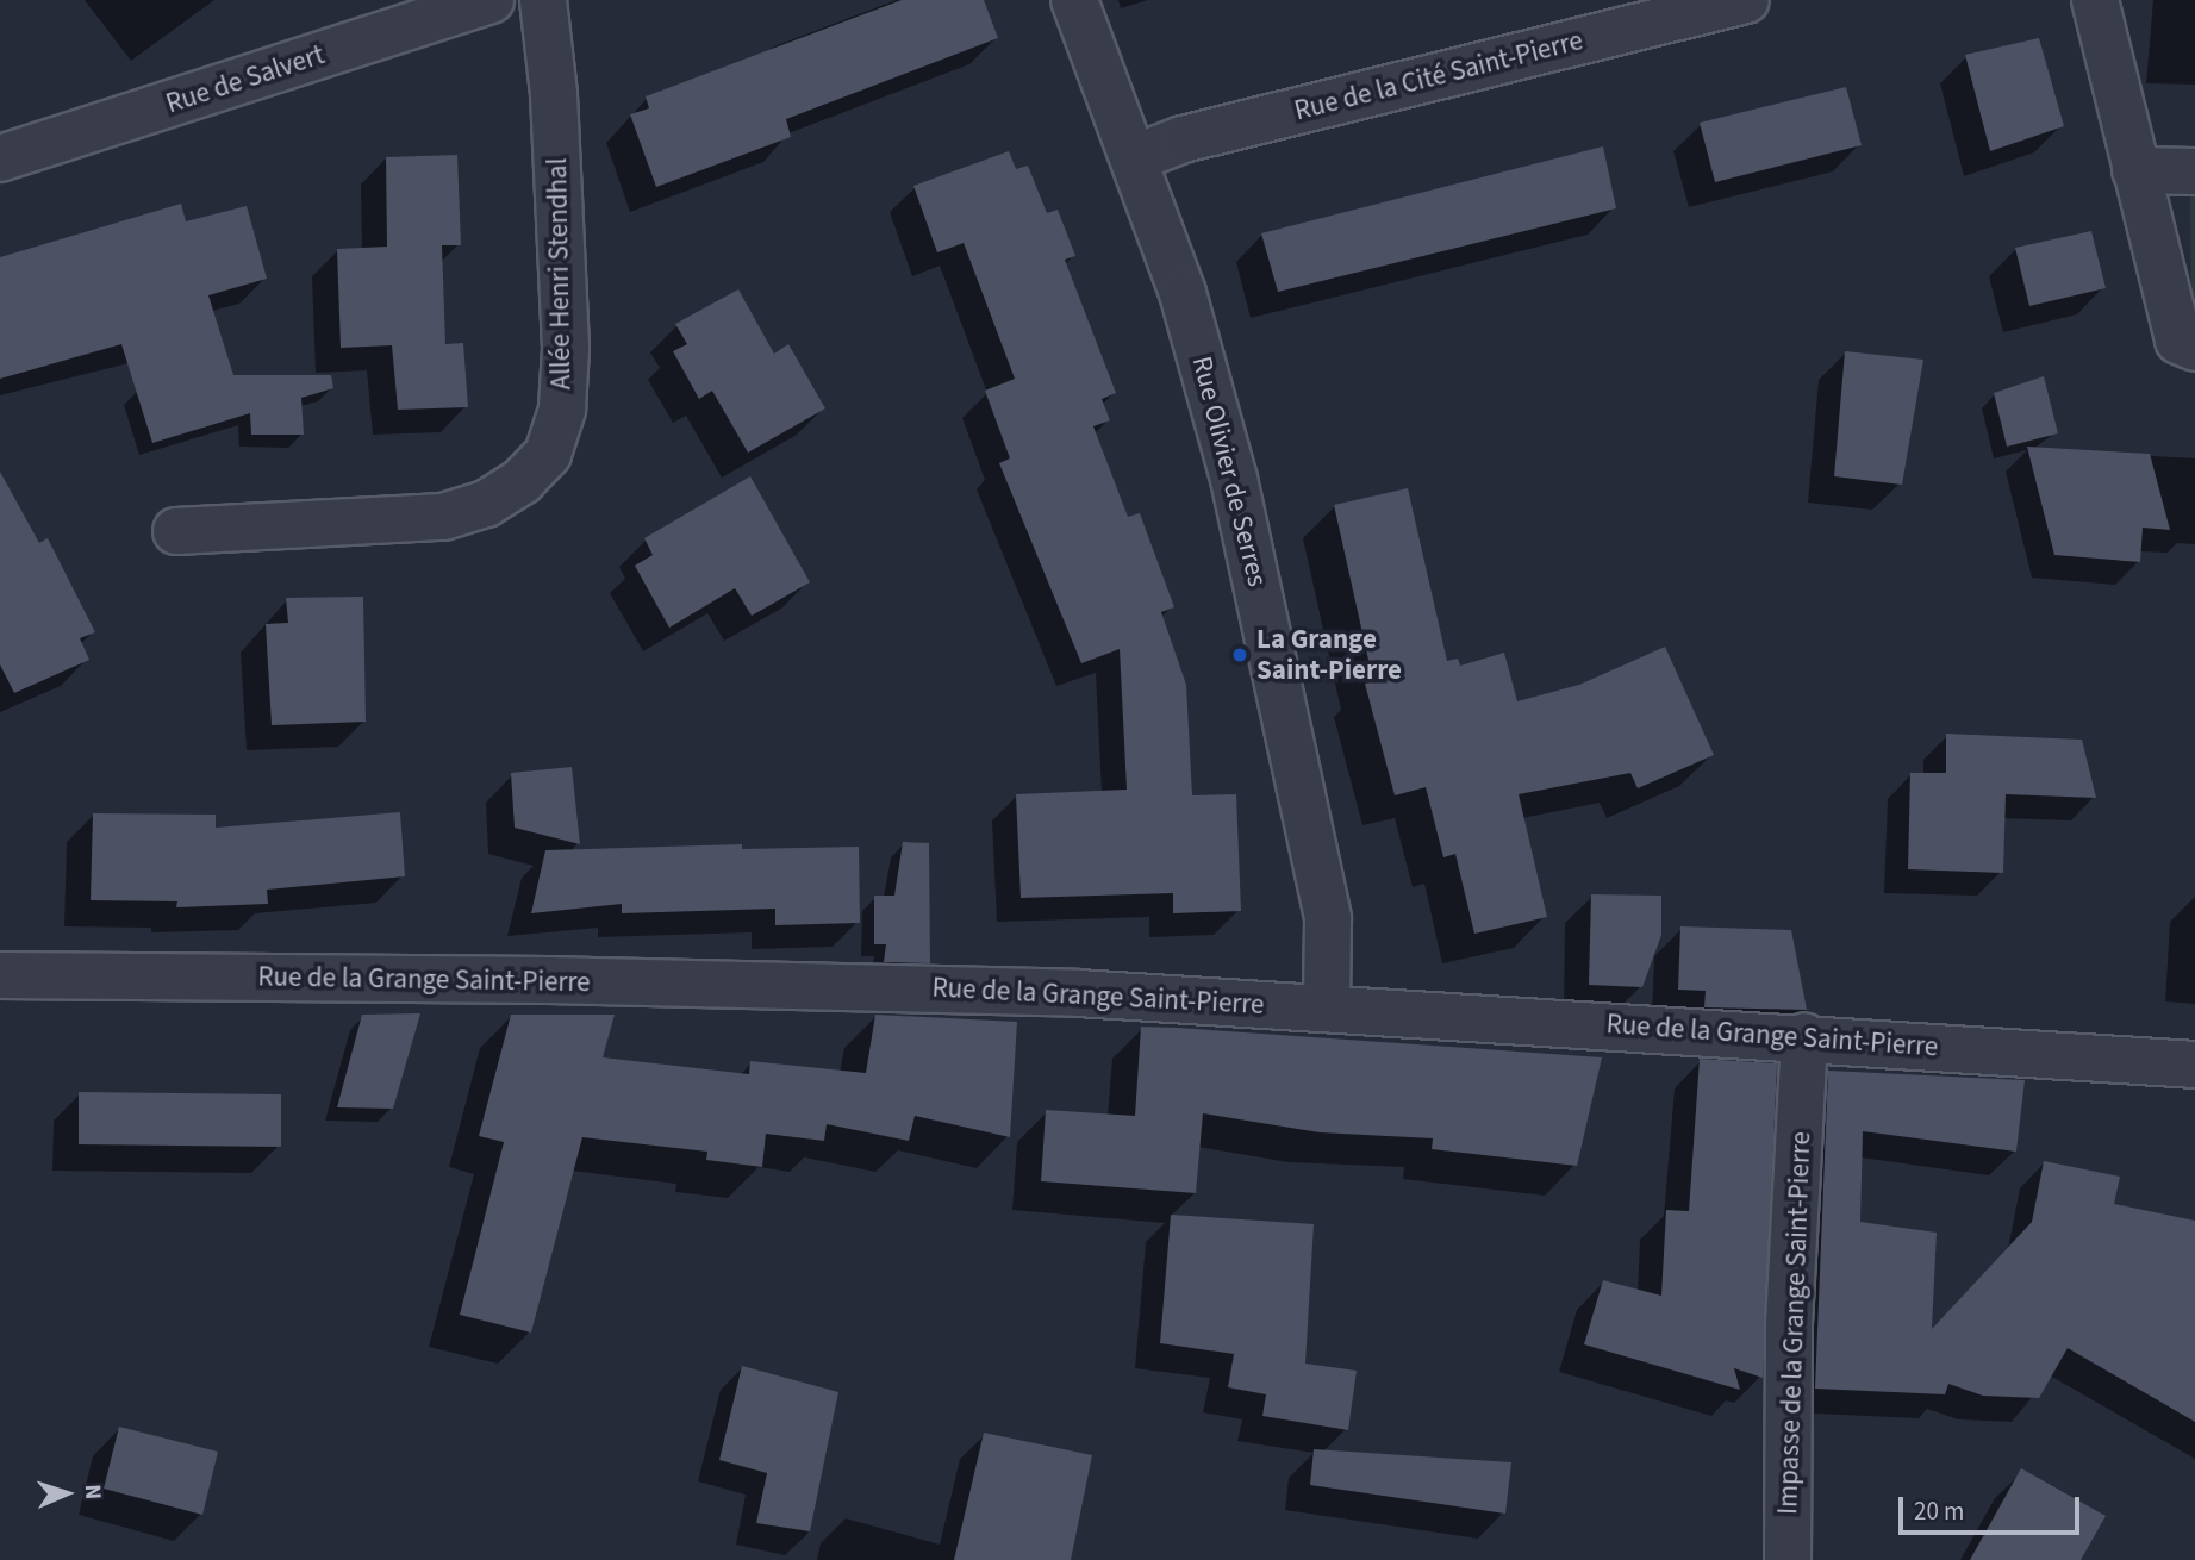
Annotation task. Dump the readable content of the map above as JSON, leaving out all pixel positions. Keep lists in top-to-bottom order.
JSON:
{
  "streets": {
    "street": [
      "Rue de la Cité Saint-Pierre",
      "Rue de Salvert",
      "Allée Henri Stendhal",
      "Rue Olivier de Serres",
      "Rue de la Grange Saint-Pierre",
      "Impasse de la Grange Saint-Pierre"
    ]
  },
  "crossings": [
    ["Rue de la Cité Saint-Pierre", "Rue Olivier de Serres"],
    ["Rue Olivier de Serres", "Rue de la Grange Saint-Pierre"],
    ["Rue de la Grange Saint-Pierre", "Impasse de la Grange Saint-Pierre"]
  ],
  "places": ["La Grange Saint-Pierre"],
  "scale_bar": "20 m",
  "north": "right"
}
